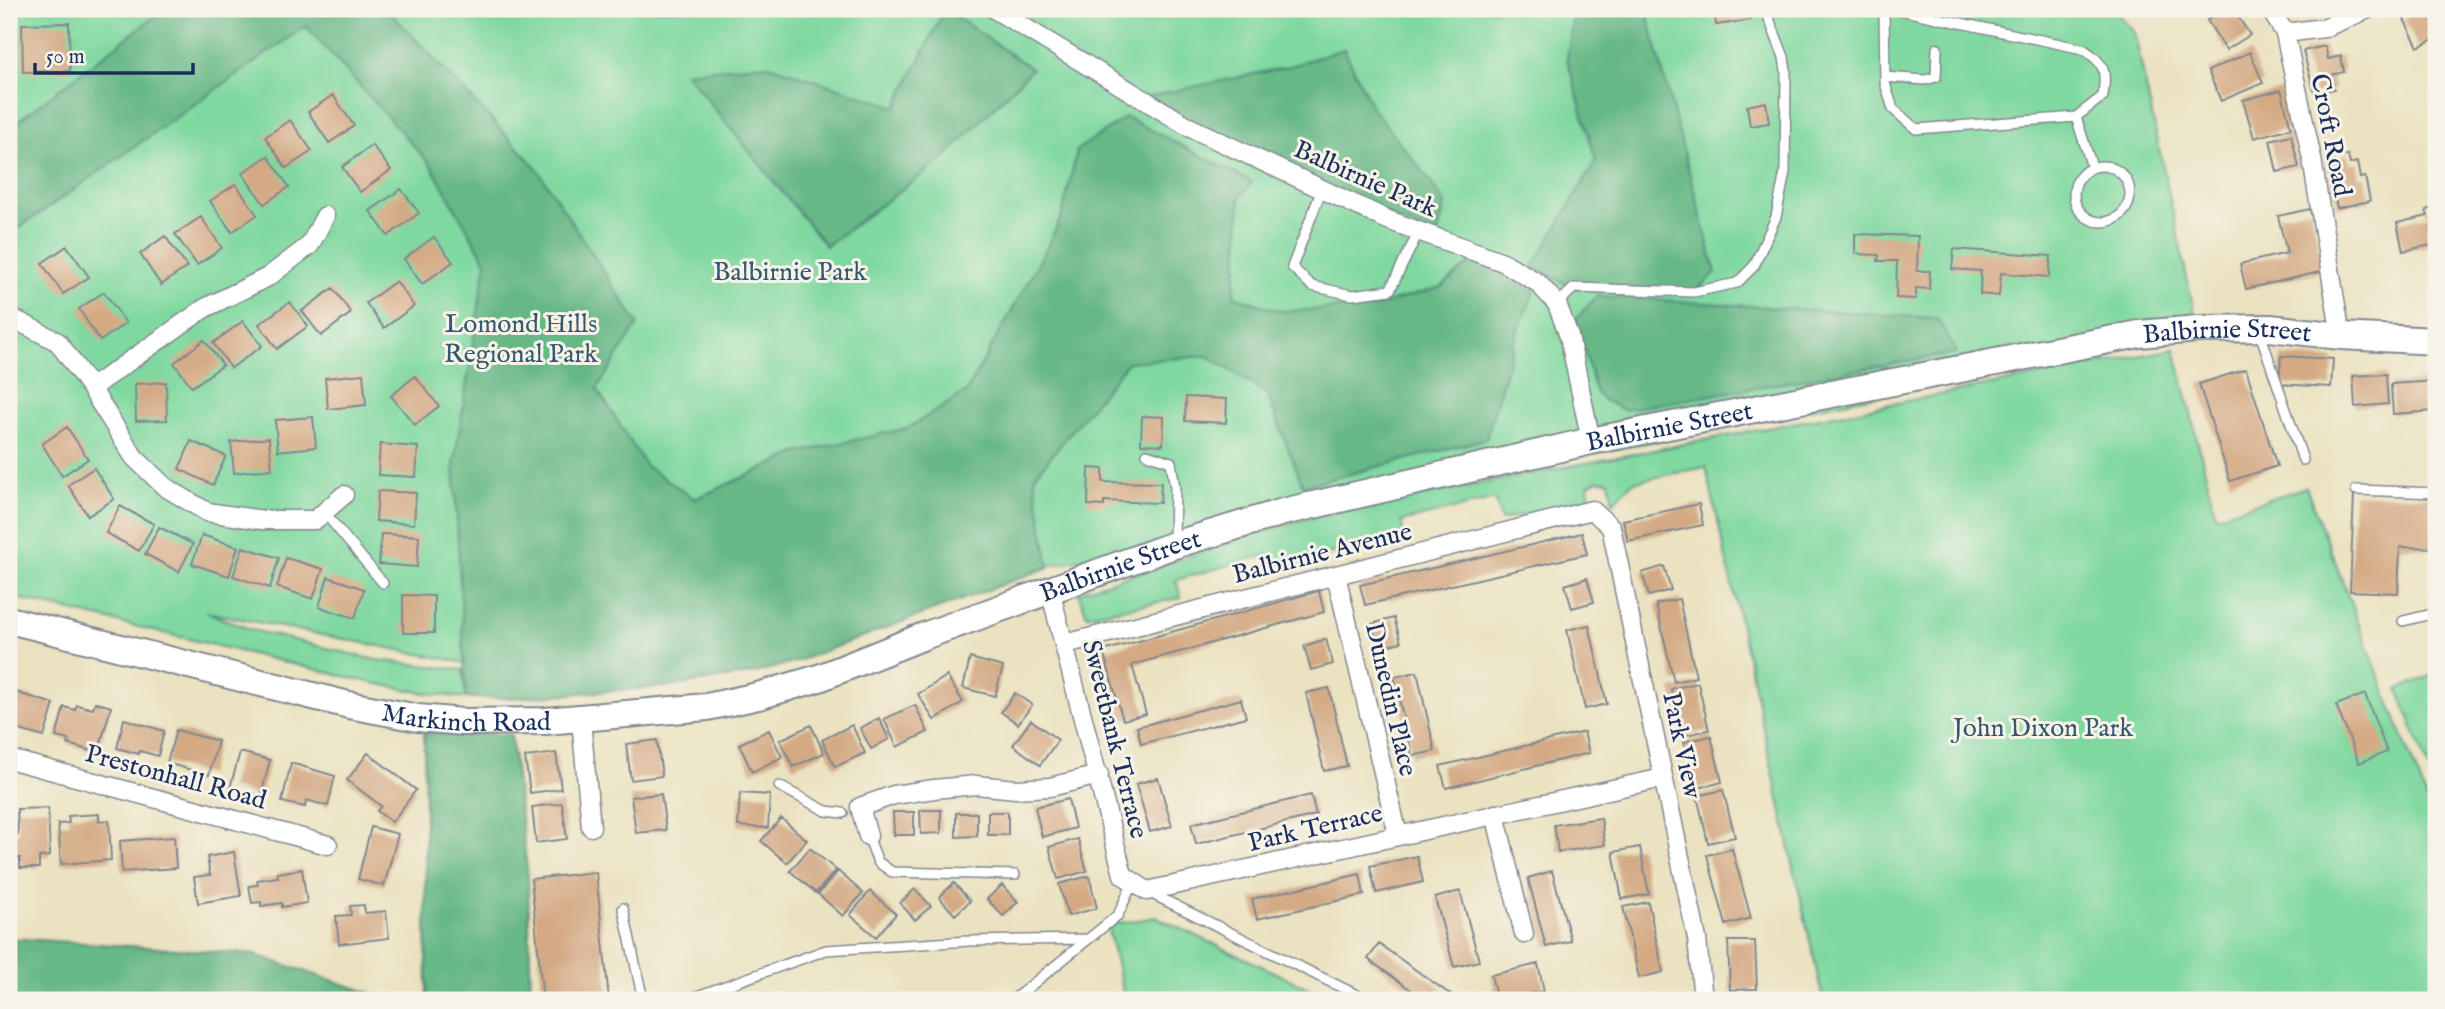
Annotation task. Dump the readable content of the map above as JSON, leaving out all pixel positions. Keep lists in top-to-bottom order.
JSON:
{
  "streets": {
    "main road": ["Balbirnie Street", "Markinch Road"],
    "street": [
      "Croft Road",
      "Balbirnie Park",
      "Balbirnie Avenue",
      "Dunedin Place",
      "Sweetbank Terrace",
      "Park View",
      "Prestonhall Road",
      "Park Terrace"
    ]
  },
  "crossings": [
    ["Croft Road", "Balbirnie Street"],
    ["Balbirnie Park", "Balbirnie Street"],
    ["Balbirnie Street", "Markinch Road"],
    ["Balbirnie Street", "Sweetbank Terrace"],
    ["Balbirnie Avenue", "Dunedin Place"],
    ["Balbirnie Avenue", "Sweetbank Terrace"],
    ["Balbirnie Avenue", "Park View"],
    ["Dunedin Place", "Park Terrace"],
    ["Sweetbank Terrace", "Park Terrace"],
    ["Park View", "Park Terrace"]
  ],
  "parks": ["Balbirnie Park", "Lomond Hills Regional Park", "John Dixon Park"],
  "scale_bar": "50 m"
}
